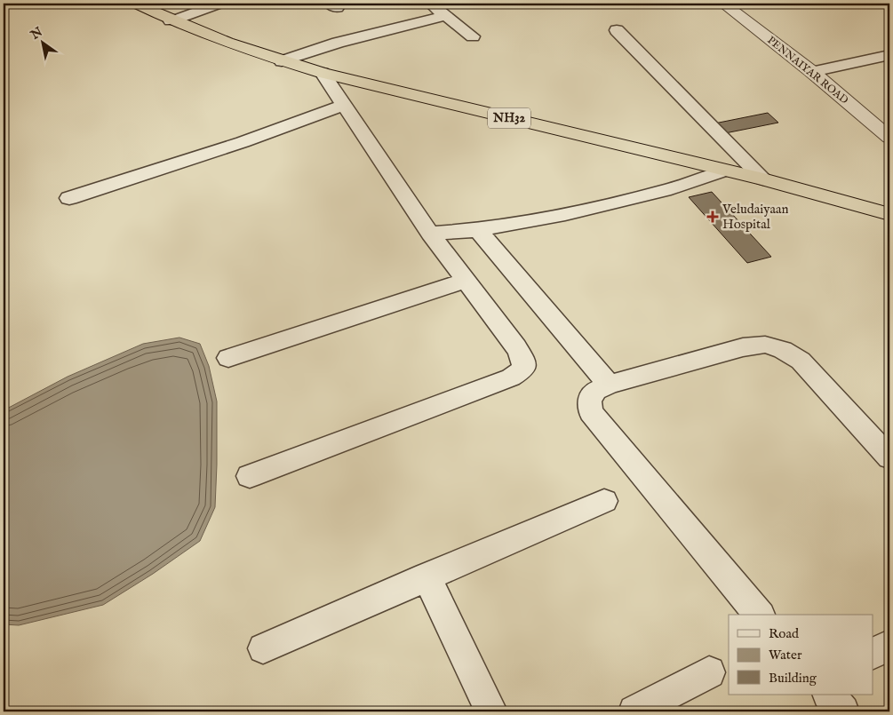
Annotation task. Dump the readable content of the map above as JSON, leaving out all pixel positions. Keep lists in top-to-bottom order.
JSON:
{
  "streets": {
    "highway": ["NH32"],
    "street": ["PENNAIYAR ROAD"]
  },
  "places": {
    "health": ["Veludaiyaan Hospital"]
  },
  "legend": ["Road", "Water", "Building"],
  "north": "top left"
}
